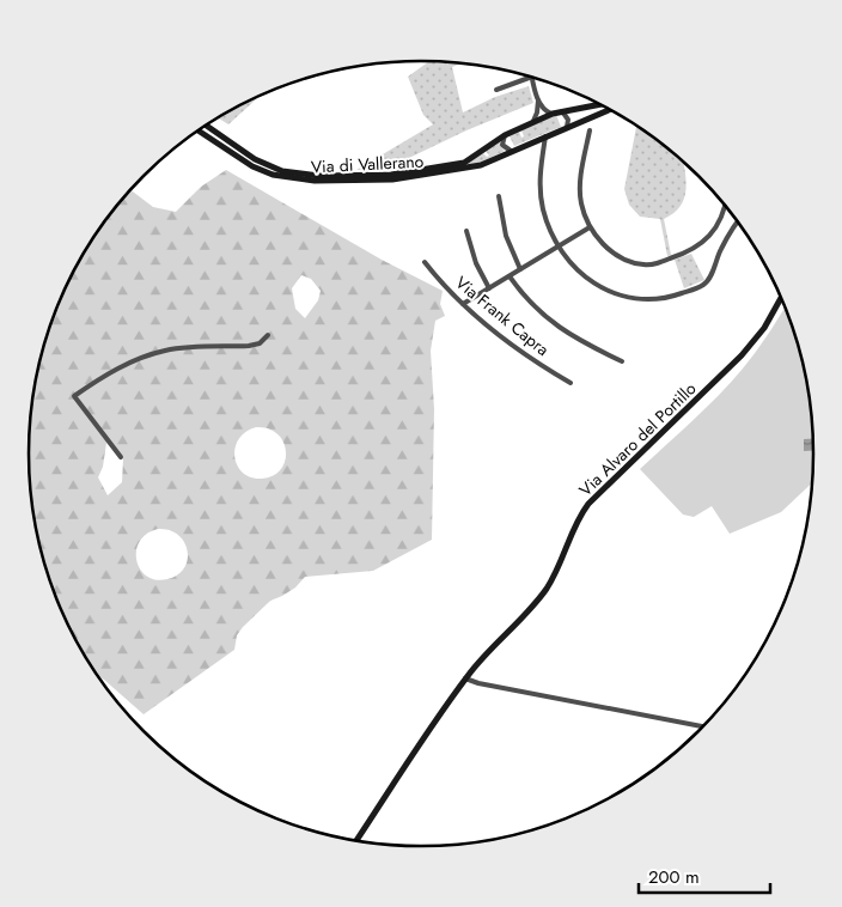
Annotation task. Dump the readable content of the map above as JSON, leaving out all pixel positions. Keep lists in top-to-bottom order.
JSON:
{
  "streets": {
    "street": ["Via di Vallerano", "Via Frank Capra", "Via Alvaro del Portillo"]
  },
  "scale_bar": "200 m"
}
